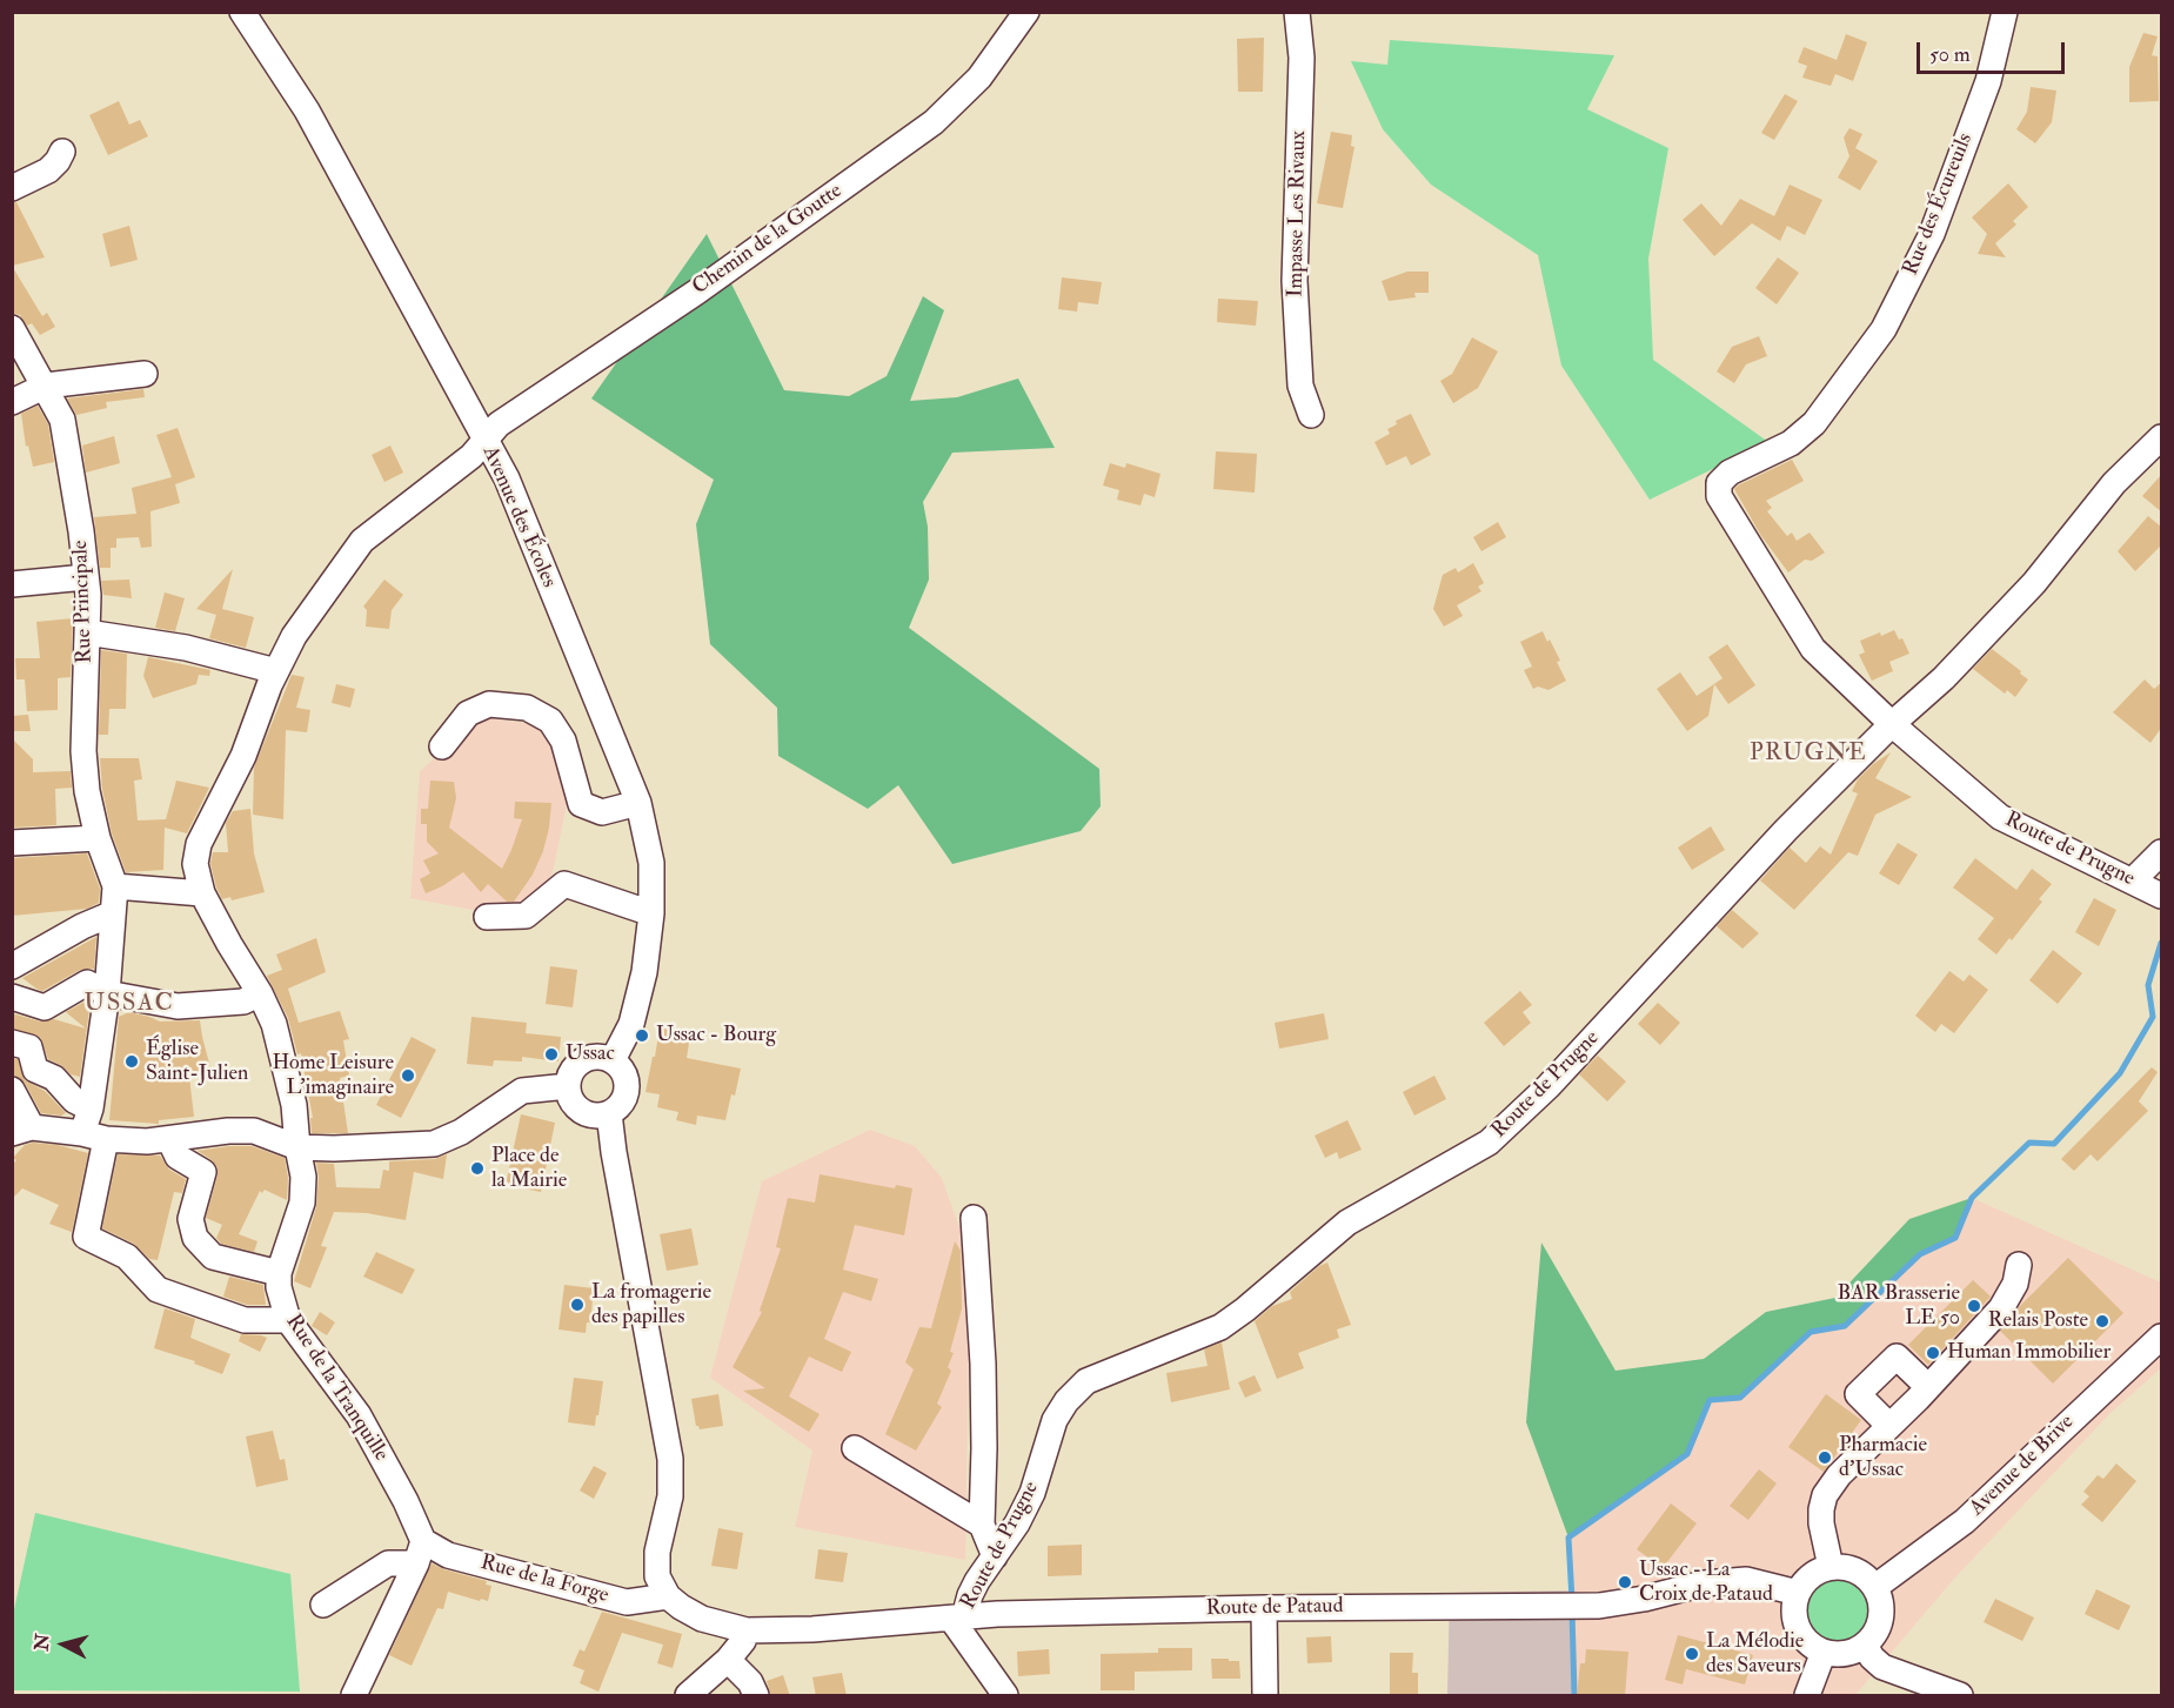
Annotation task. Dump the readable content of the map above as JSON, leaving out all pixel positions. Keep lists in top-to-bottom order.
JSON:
{
  "streets": {
    "street": [
      "Rue des Écureuils",
      "Impasse Les Rivaux",
      "Chemin de la Goutte",
      "Avenue des Écoles",
      "Rue Principale",
      "Route de Prugne",
      "Rue de la Tranquille",
      "Avenue de Brive",
      "Rue de la Forge",
      "Route de Pataud"
    ]
  },
  "crossings": [
    ["Rue des Écureuils", "Route de Prugne"],
    ["Chemin de la Goutte", "Avenue des Écoles"],
    ["Chemin de la Goutte", "Rue de la Tranquille"],
    ["Route de Prugne", "Route de Pataud"],
    ["Rue de la Tranquille", "Rue de la Forge"],
    ["Avenue de Brive", "Route de Pataud"],
    ["Rue de la Forge", "Route de Pataud"]
  ],
  "districts": ["PRUGNE", "USSAC"],
  "places": [
    "Ussac - Bourg",
    "Ussac",
    "Église Saint-Julien",
    "Home Leisure L'imaginaire",
    "Place de la Mairie",
    "La fromagerie des papilles",
    "BAR Brasserie LE 50",
    "Relais Poste",
    "Human Immobilier",
    "Pharmacie d'Ussac",
    "Ussac - La Croix de Pataud",
    "La Mélodie des Saveurs"
  ],
  "scale_bar": "50 m",
  "north": "left"
}
